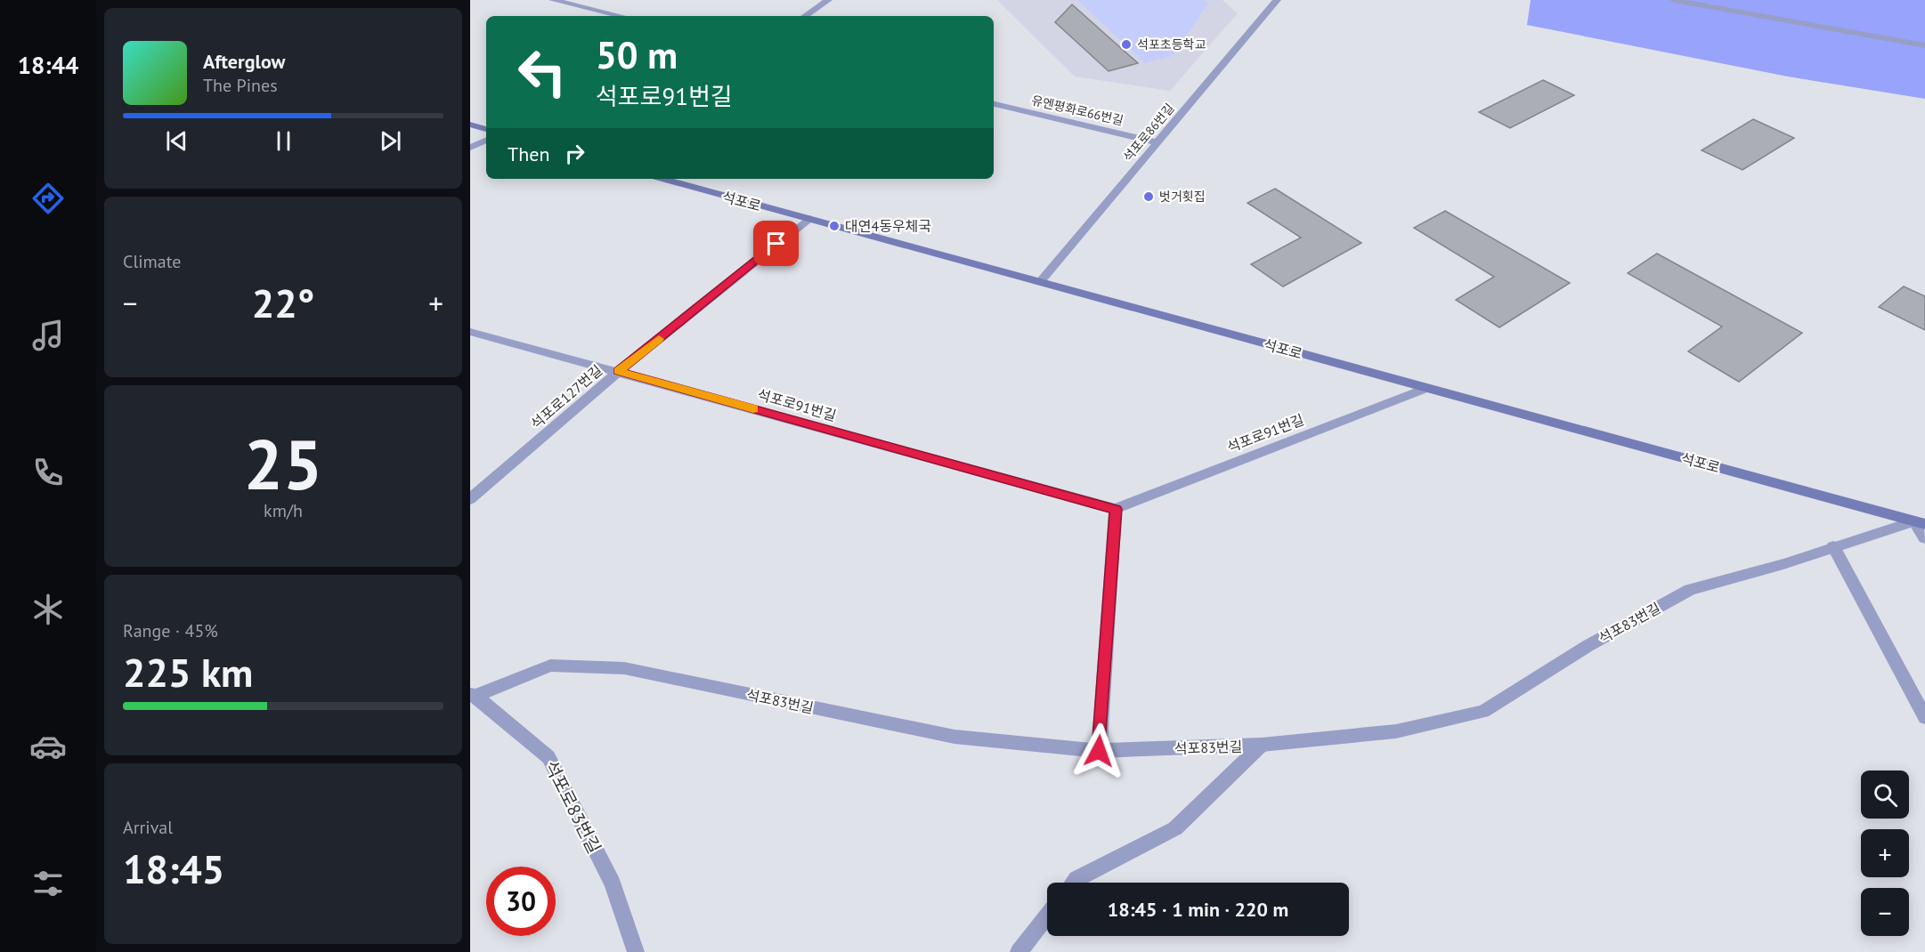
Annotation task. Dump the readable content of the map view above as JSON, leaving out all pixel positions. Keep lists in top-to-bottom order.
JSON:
{
  "streets": {
    "main road": ["석포로"],
    "street": [
      "유엔평화로66번길",
      "석포로86번길",
      "석포로127번길",
      "석포로91번길",
      "석포83번길",
      "석포로83번길"
    ]
  },
  "crossings": [
    ["유엔평화로66번길", "석포로86번길"],
    ["석포로86번길", "석포로"],
    ["석포로", "석포로127번길"],
    ["석포로", "석포로91번길"],
    ["석포로", "석포83번길"],
    ["석포로127번길", "석포로91번길"],
    ["석포83번길", "석포로83번길"]
  ],
  "places": ["석포초등학교", "벗거횟집", "대연4동우체국"],
  "page": {
    "tabs": "18:44",
    "turn": ["50 m", "석포로91번길"],
    "song": ["Afterglow", "The Pines"],
    "then": "Then",
    "tile": [
      "Climate",
      ["25", "km/h"],
      ["Range · 45%", "225 km"],
      ["Arrival", "18:45"]
    ],
    "heat": ["−", "22°", "+"],
    "map_buttons": ["+", "−"],
    "limit": "30",
    "trip": "18:45 · 1 min · 220 m"
  }
}
